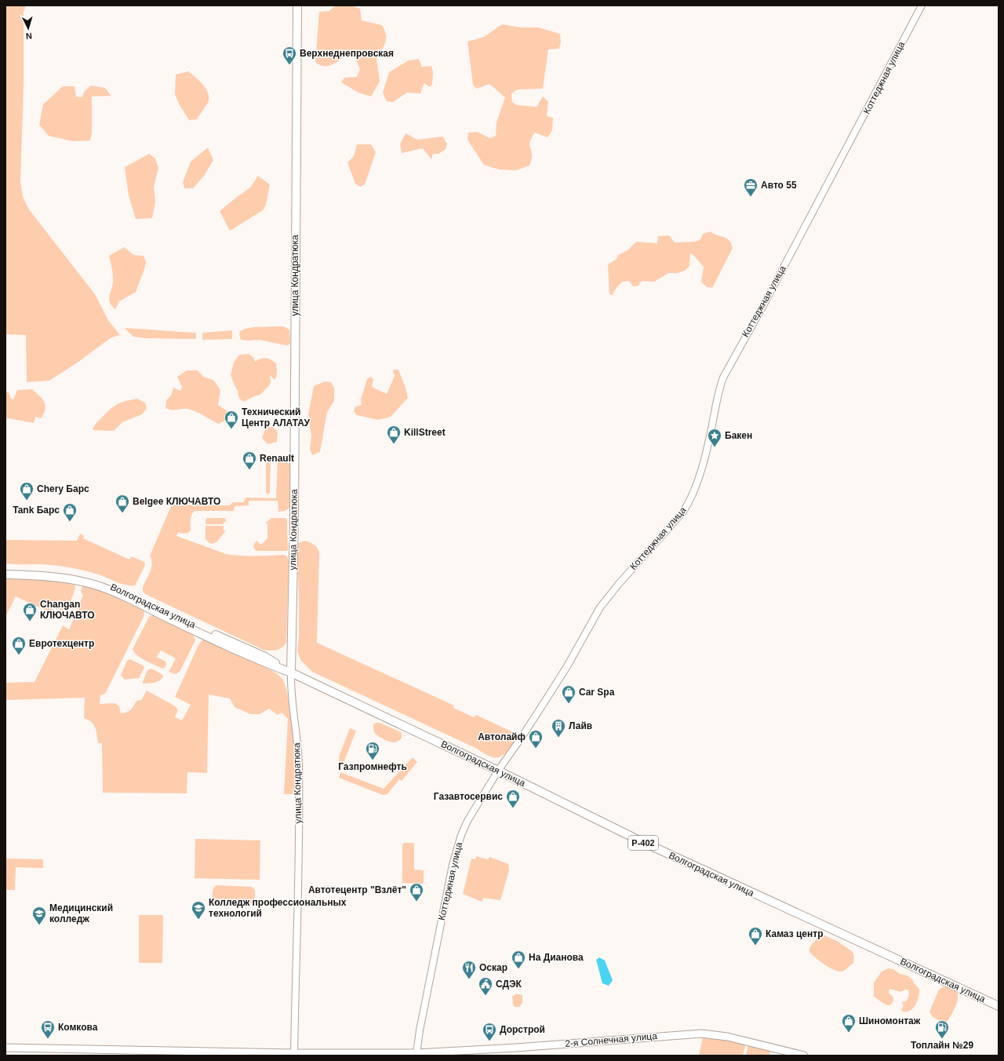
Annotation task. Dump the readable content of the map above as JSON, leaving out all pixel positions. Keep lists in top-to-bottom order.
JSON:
{
  "streets": {
    "main road": [
      "улица Кондратюка",
      "Волгоградская улица",
      "Р-402",
      "2-я Солнечная улица"
    ],
    "street": ["Коттеджная улица"]
  },
  "crossings": [
    ["Коттеджная улица", "Волгоградская улица"],
    ["Коттеджная улица", "2-я Солнечная улица"],
    ["улица Кондратюка", "Волгоградская улица"],
    ["улица Кондратюка", "2-я Солнечная улица"]
  ],
  "places": {
    "bus stop": ["Верхнеднепровская", "Комкова", "Дорстрой"],
    "office": ["Авто 55"],
    "shop": [
      "Технический Центр АЛАТАУ",
      "KillStreet",
      "Renault",
      "Chery Барс",
      "Belgee КЛЮЧАВТО",
      "Tank Барс",
      "Changan КЛЮЧАВТО",
      "Евротехцентр",
      "Car Spa",
      "Автолайф",
      "Газавтосервис",
      "Автотецентр \"Взлёт\"",
      "Камаз центр",
      "На Дианова",
      "Шиномонтаж"
    ],
    "place": ["Бакен"],
    "building": ["Лайв"],
    "fuel station": ["Газпромнефть", "Топлайн №29"],
    "school or university": ["Колледж профессиональных технологий", "Медицинский колледж"],
    "restaurant": ["Оскар"],
    "public building": ["СДЭК"]
  },
  "north": "bottom"
}
